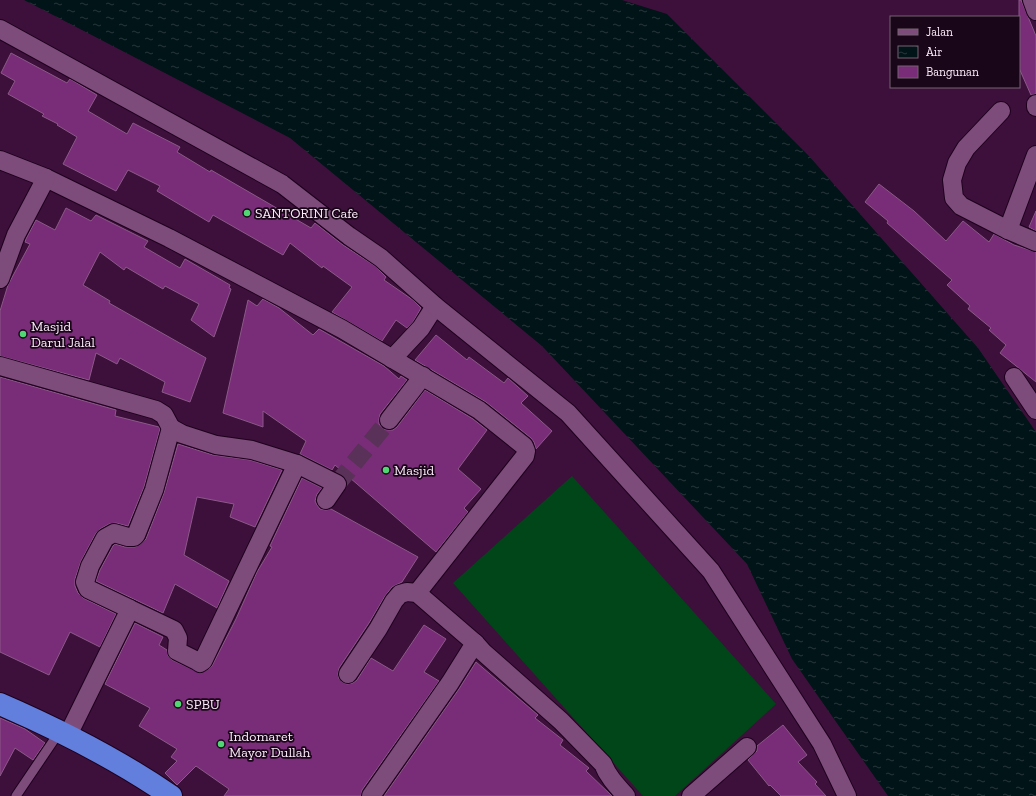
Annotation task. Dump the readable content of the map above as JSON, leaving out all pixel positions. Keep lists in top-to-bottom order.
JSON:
{
  "places": [
    "SANTORINI Cafe",
    "Masjid Darul Jalal",
    "Masjid",
    "SPBU",
    "Indomaret Mayor Dullah"
  ],
  "legend": ["Jalan", "Air", "Bangunan"]
}
